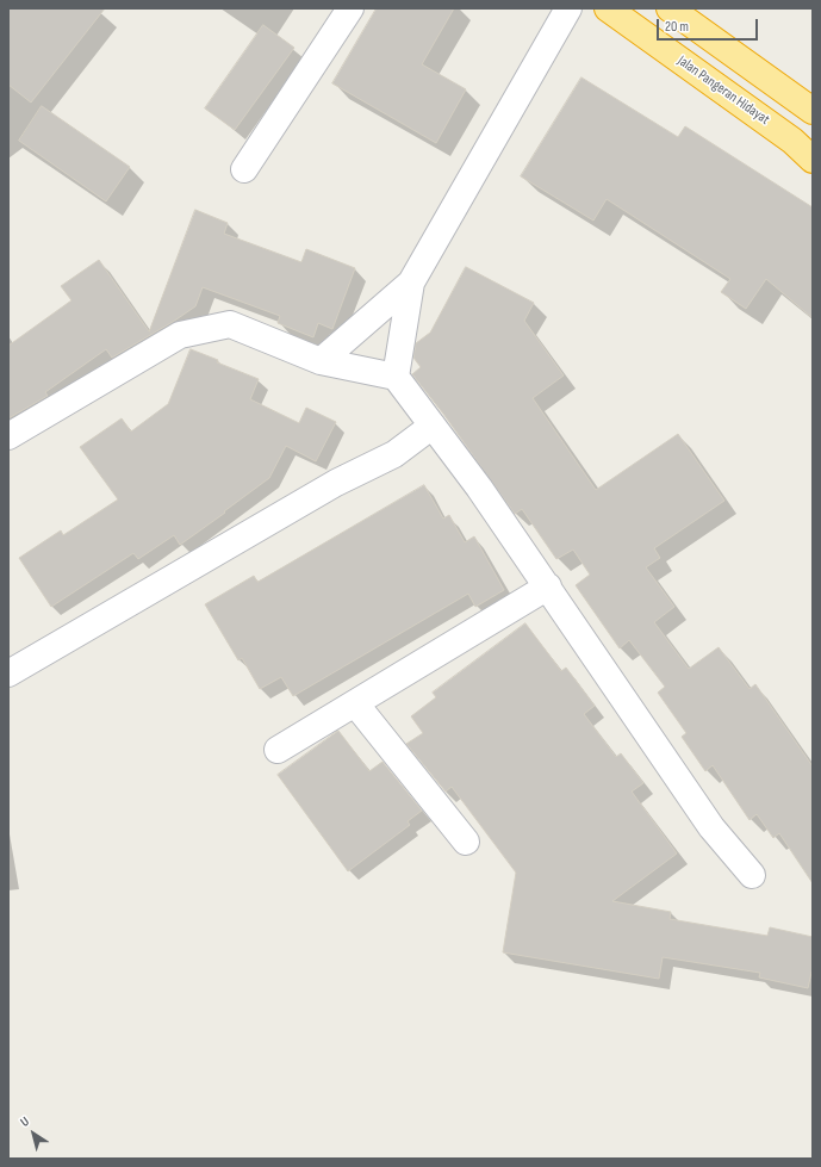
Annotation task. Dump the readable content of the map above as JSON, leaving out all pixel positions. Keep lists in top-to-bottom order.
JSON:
{
  "streets": {
    "highway": ["Jalan Pangeran Hidayat"]
  },
  "scale_bar": "20 m",
  "north": "top left"
}
